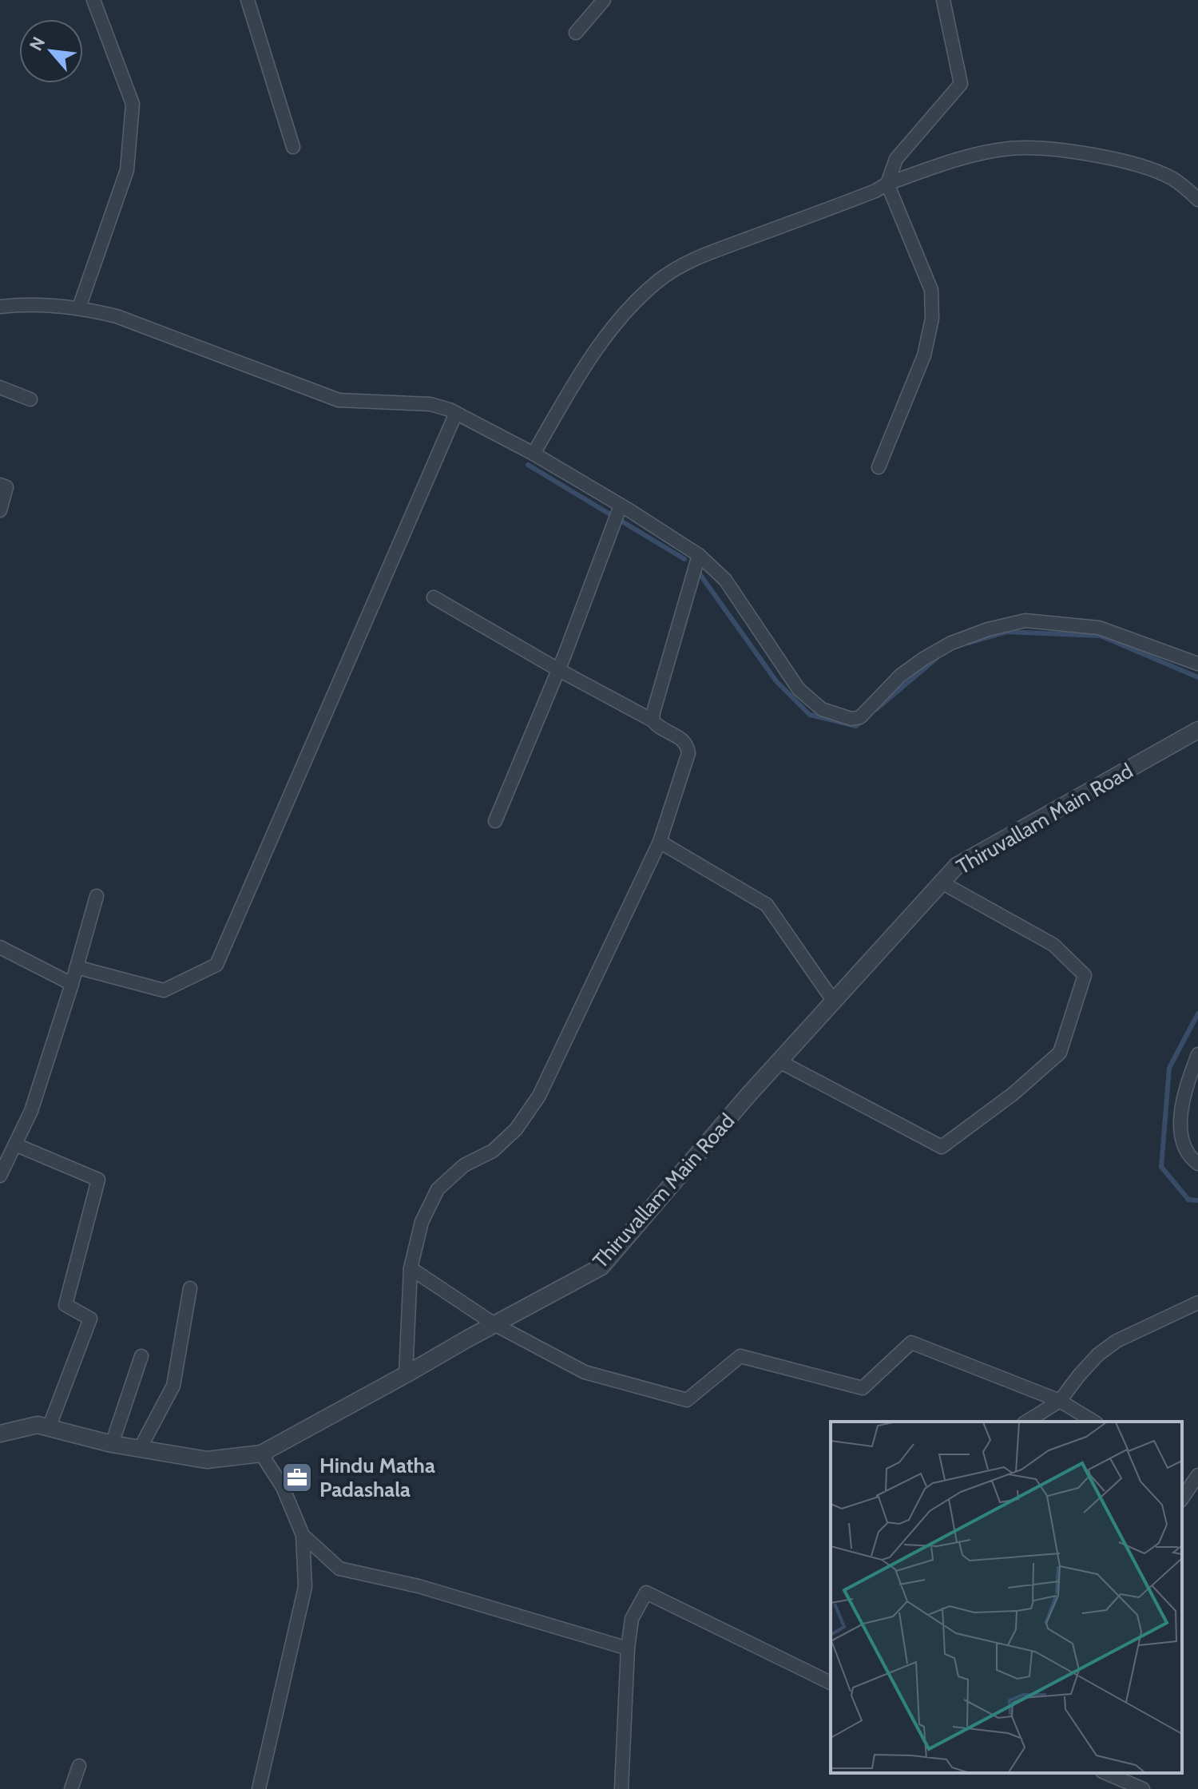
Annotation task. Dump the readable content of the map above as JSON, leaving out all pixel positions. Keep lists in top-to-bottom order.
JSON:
{
  "streets": {
    "street": ["Thiruvallam Main Road"]
  },
  "places": {
    "office": ["Hindu Matha Padashala"]
  },
  "north": "top left"
}
